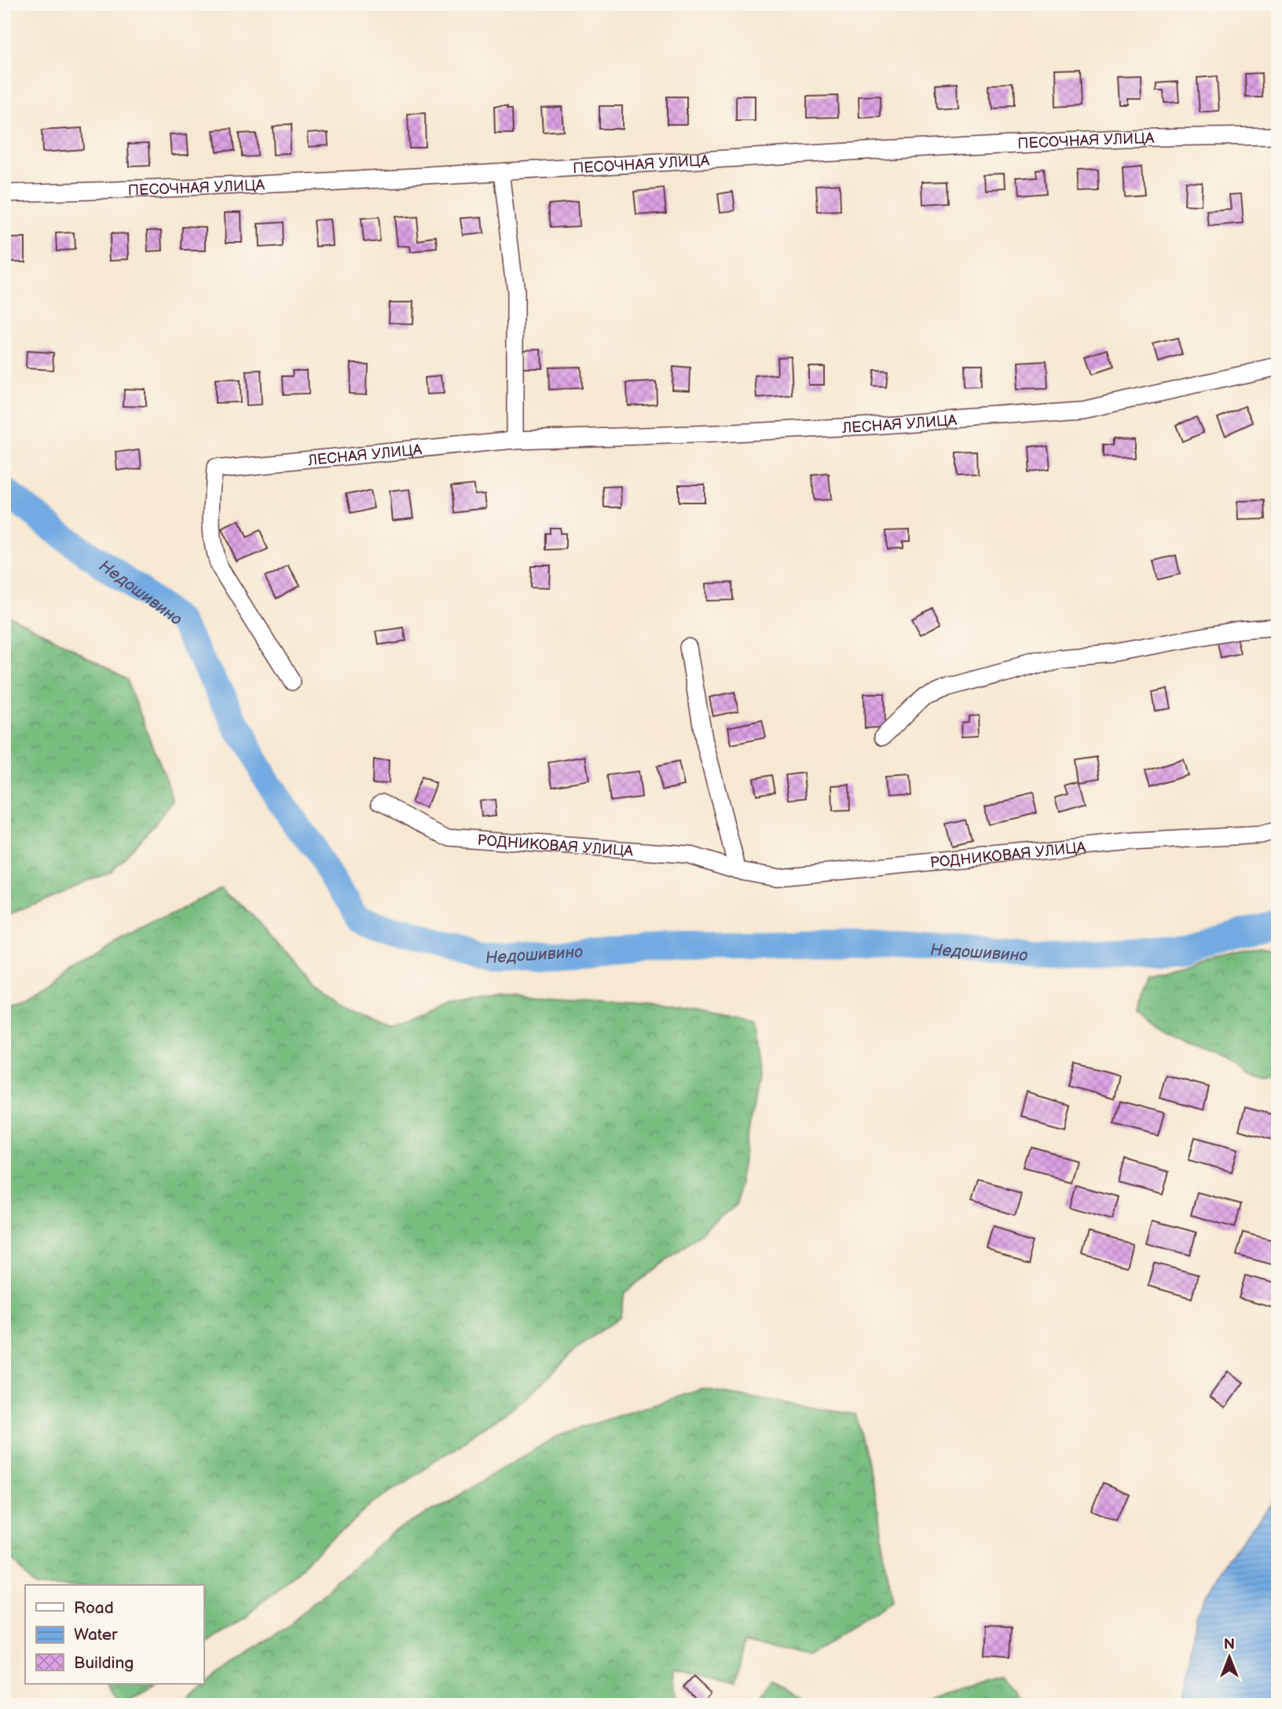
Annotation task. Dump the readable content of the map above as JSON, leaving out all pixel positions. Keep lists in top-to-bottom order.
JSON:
{
  "streets": {
    "street": ["ПЕСОЧНАЯ УЛИЦА", "ЛЕСНАЯ УЛИЦА", "РОДНИКОВАЯ УЛИЦА"]
  },
  "water": ["Недошивино"],
  "legend": ["Road", "Water", "Building"],
  "north": "top"
}
